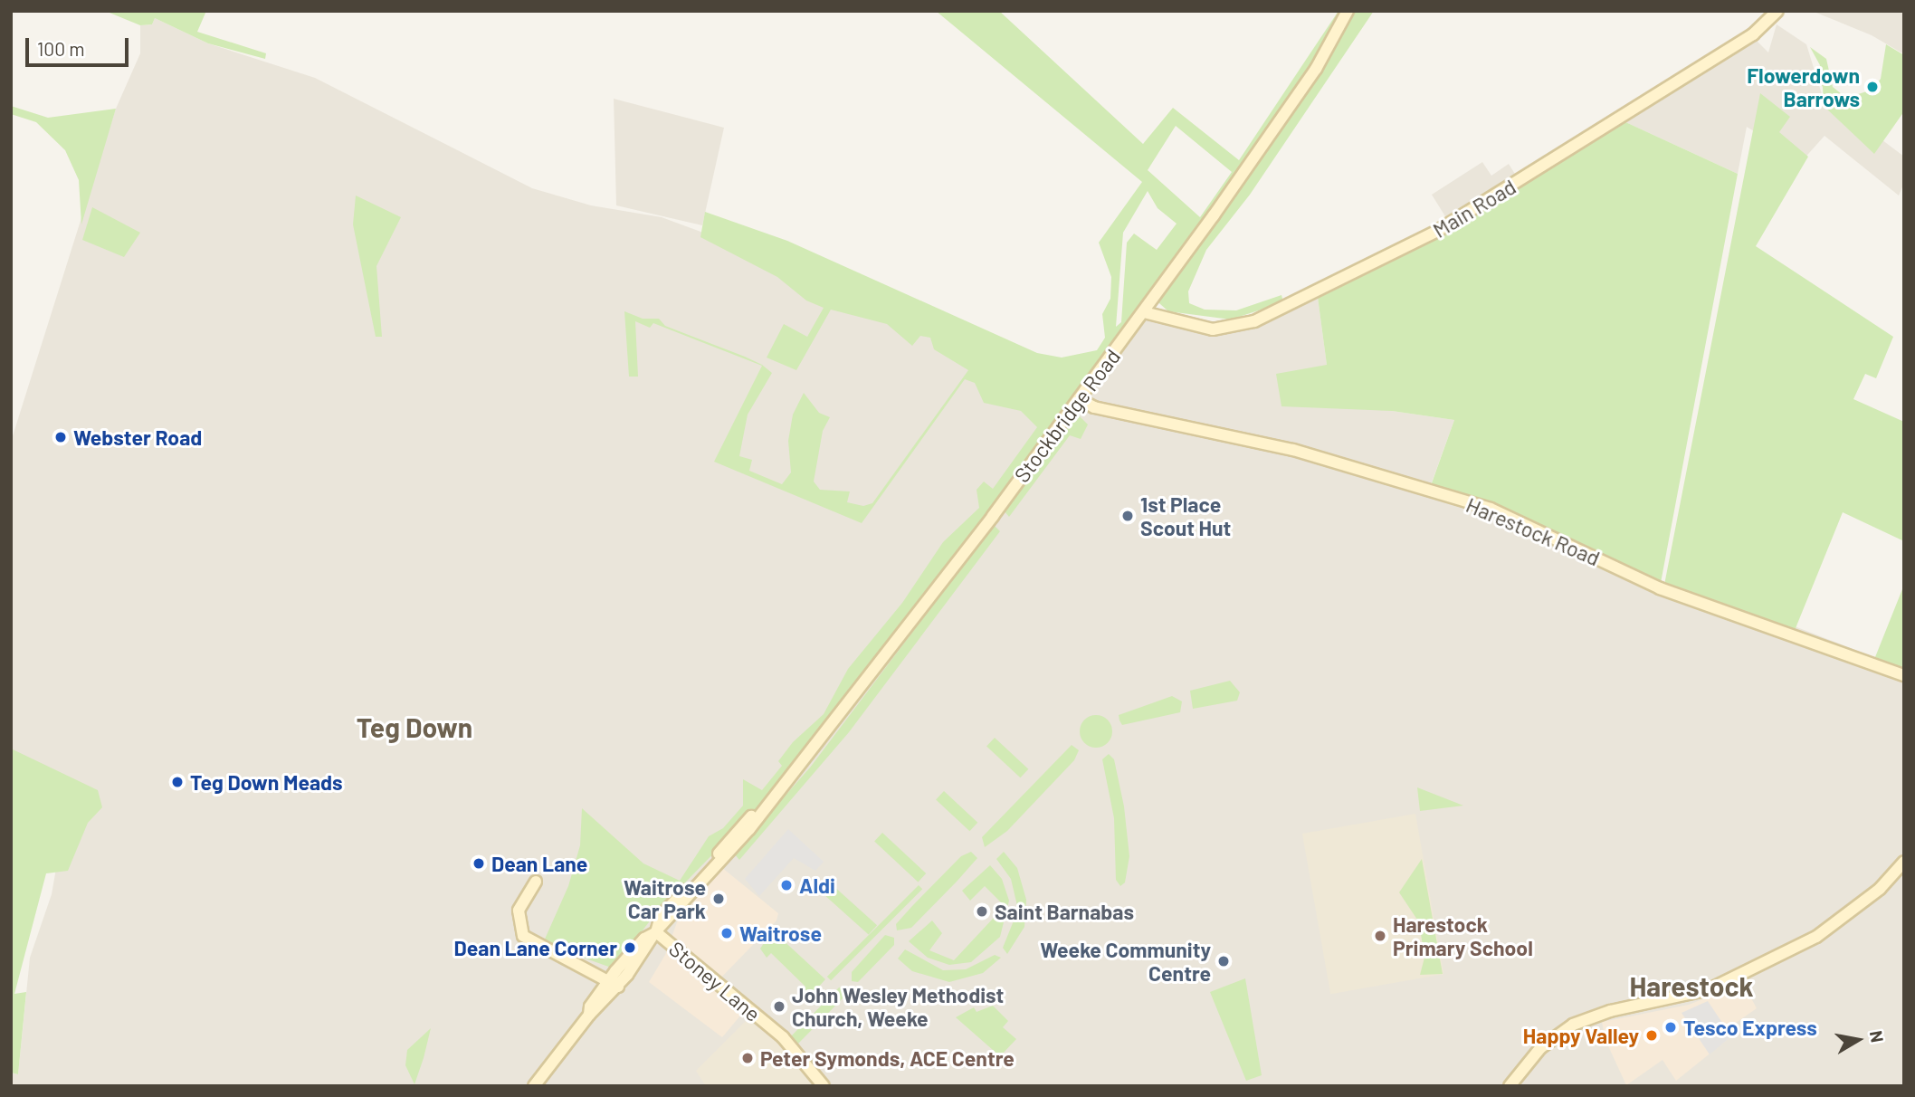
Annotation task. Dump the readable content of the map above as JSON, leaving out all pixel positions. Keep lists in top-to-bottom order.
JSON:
{
  "streets": {
    "street": [
      "Main Road",
      "Stockbridge Road",
      "Harestock Road",
      "Stoney Lane"
    ]
  },
  "crossings": [
    ["Main Road", "Stockbridge Road"],
    ["Stockbridge Road", "Harestock Road"],
    ["Stockbridge Road", "Stoney Lane"]
  ],
  "districts": ["Teg Down", "Harestock"],
  "places": [
    "Flowerdown Barrows",
    "Webster Road",
    "1st Place Scout Hut",
    "Teg Down Meads",
    "Dean Lane",
    "Aldi",
    "Waitrose Car Park",
    "Saint Barnabas",
    "Waitrose",
    "Harestock Primary School",
    "Dean Lane Corner",
    "Weeke Community Centre",
    "John Wesley Methodist Church, Weeke",
    "Tesco Express",
    "Happy Valley",
    "Peter Symonds, ACE Centre"
  ],
  "scale_bar": "100 m",
  "north": "right"
}
